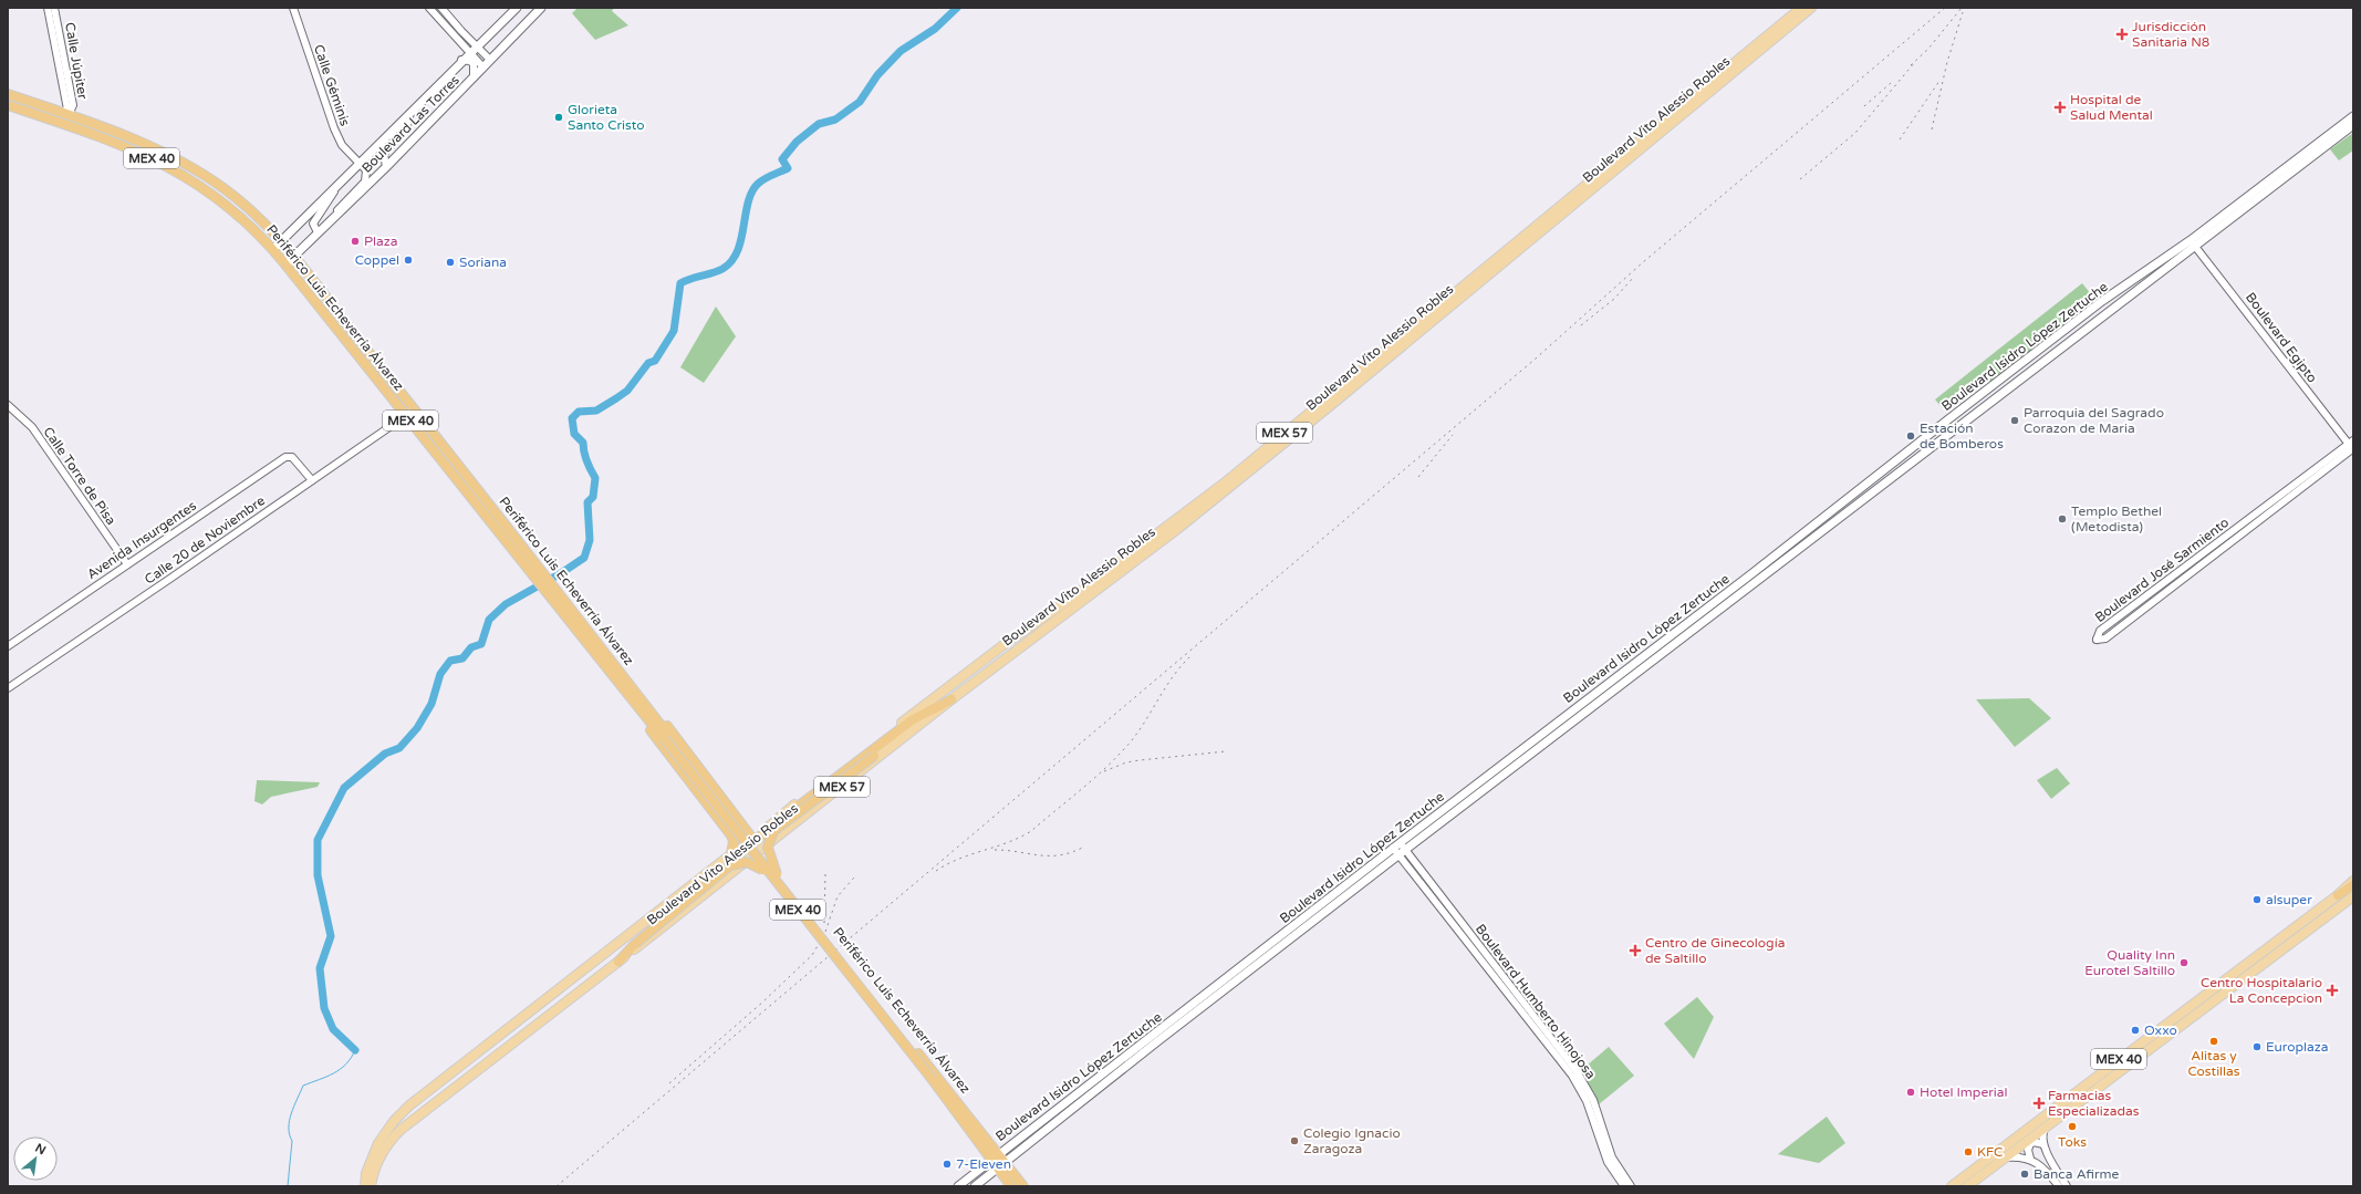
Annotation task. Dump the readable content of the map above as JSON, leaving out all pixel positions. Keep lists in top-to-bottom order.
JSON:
{
  "streets": {
    "highway": ["MEX 40", "Periférico Luis Echeverría Álvarez"],
    "main road": [
      "Boulevard Vito Alessio Robles",
      "Boulevard Las Torres",
      "Boulevard Isidro López Zertuche",
      "MEX 57"
    ],
    "street": [
      "Calle Júpiter",
      "Calle Géminis",
      "Boulevard Egipto",
      "Calle Torre de Pisa",
      "Avenida Insurgentes",
      "Calle 20 de Noviembre",
      "Boulevard José Sarmiento",
      "Boulevard Humberto Hinojosa"
    ]
  },
  "crossings": [
    ["Calle Júpiter", "Periférico Luis Echeverría Álvarez"],
    ["Calle Géminis", "Boulevard Las Torres"],
    ["Boulevard Las Torres", "Periférico Luis Echeverría Álvarez"],
    ["Periférico Luis Echeverría Álvarez", "Boulevard Isidro López Zertuche"],
    ["Periférico Luis Echeverría Álvarez", "Calle 20 de Noviembre"],
    ["Boulevard Egipto", "Boulevard Isidro López Zertuche"],
    ["Boulevard Egipto", "Boulevard José Sarmiento"],
    ["Boulevard Isidro López Zertuche", "Boulevard Humberto Hinojosa"],
    ["Calle Torre de Pisa", "Avenida Insurgentes"],
    ["Avenida Insurgentes", "Calle 20 de Noviembre"]
  ],
  "places": {
    "health": [
      "Jurisdicción Sanitaria N8",
      "Hospital de Salud Mental",
      "Centro de Ginecología de Saltillo",
      "Centro Hospitalario La Concepcion",
      "Farmacias Especializadas"
    ],
    "other": [
      "Glorieta Santo Cristo",
      "Plaza",
      "Coppel",
      "Soriana",
      "Parroquia del Sagrado Corazon de Maria",
      "Estación de Bomberos",
      "Templo Bethel (Metodista)",
      "alsuper",
      "Quality Inn Eurotel Saltillo",
      "Oxxo",
      "Alitas y Costillas",
      "Europlaza",
      "Hotel Imperial",
      "Toks",
      "Colegio Ignacio Zaragoza",
      "KFC",
      "7-Eleven",
      "Banca Afirme"
    ]
  },
  "north": "top right"
}
